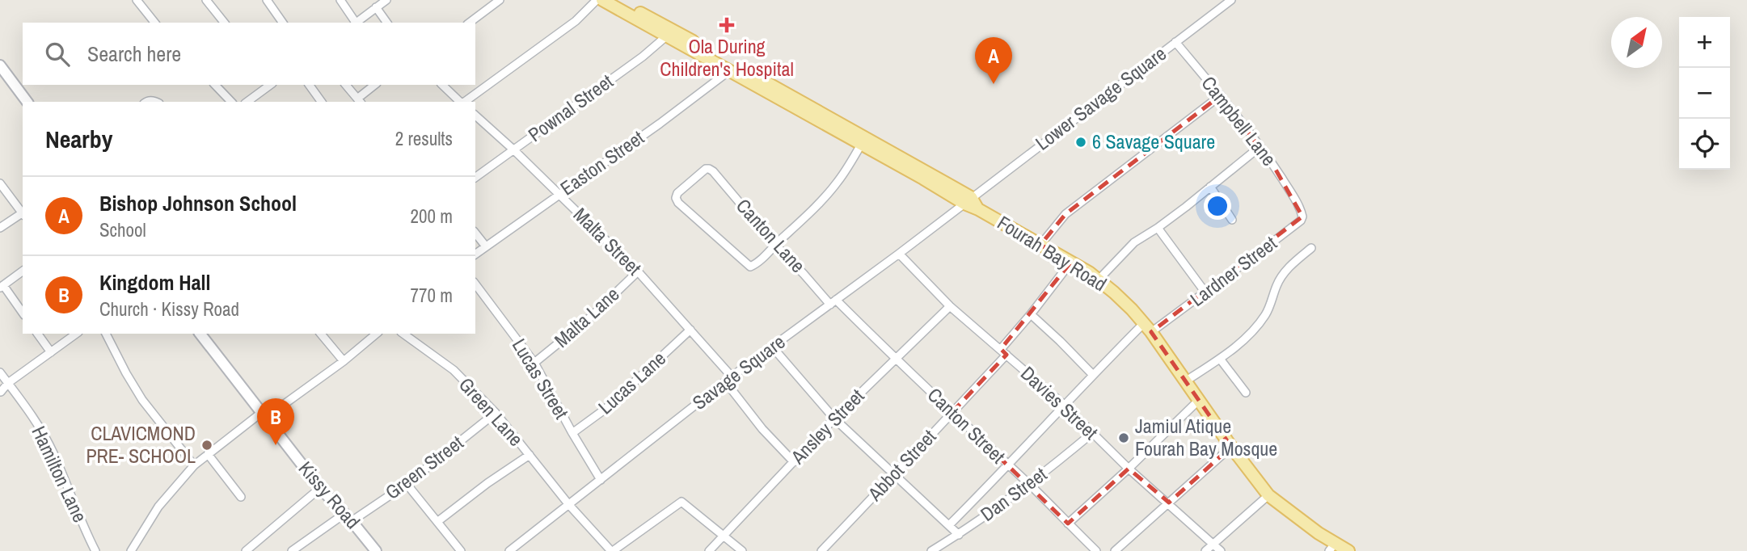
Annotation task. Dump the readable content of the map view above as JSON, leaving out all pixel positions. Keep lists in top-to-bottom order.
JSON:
{
  "streets": {
    "main road": ["Fourah Bay Road", "Kissy Road"],
    "street": [
      "Lower Savage Square",
      "Pownal Street",
      "Campbell Lane",
      "Easton Street",
      "Canton Lane",
      "Malta Street",
      "Lardner Street",
      "Malta Lane",
      "Savage Square",
      "Lucas Street",
      "Lucas Lane",
      "Davies Street",
      "Green Lane",
      "Canton Street",
      "Ansley Street",
      "Abbot Street",
      "Green Street",
      "Hamilton Lane",
      "Dan Street"
    ]
  },
  "crossings": [
    ["Lower Savage Square", "Campbell Lane"],
    ["Lower Savage Square", "Fourah Bay Road"],
    ["Lower Savage Square", "Savage Square"],
    ["Pownal Street", "Malta Street"],
    ["Pownal Street", "Fourah Bay Road"],
    ["Campbell Lane", "Lardner Street"],
    ["Easton Street", "Malta Street"],
    ["Easton Street", "Fourah Bay Road"],
    ["Canton Lane", "Savage Square"],
    ["Canton Lane", "Canton Street"],
    ["Malta Street", "Malta Lane"],
    ["Malta Street", "Savage Square"],
    ["Malta Street", "Lucas Lane"],
    ["Malta Street", "Ansley Street"],
    ["Fourah Bay Road", "Lardner Street"],
    ["Fourah Bay Road", "Savage Square"],
    ["Fourah Bay Road", "Abbot Street"],
    ["Lardner Street", "Davies Street"],
    ["Lardner Street", "Canton Street"],
    ["Malta Lane", "Lucas Street"],
    ["Savage Square", "Lucas Street"],
    ["Savage Square", "Davies Street"],
    ["Savage Square", "Green Lane"],
    ["Savage Square", "Canton Street"],
    ["Lucas Street", "Lucas Lane"],
    ["Davies Street", "Ansley Street"],
    ["Davies Street", "Abbot Street"],
    ["Davies Street", "Dan Street"],
    ["Green Lane", "Green Street"],
    ["Canton Street", "Ansley Street"],
    ["Canton Street", "Abbot Street"],
    ["Canton Street", "Dan Street"],
    ["Green Street", "Kissy Road"]
  ],
  "places": {
    "health": ["Ola During Children's Hospital"],
    "other": ["6 Savage Square", "Jamiul Atique Fourah Bay Mosque", "CLAVICMOND PRE- SCHOOL"]
  },
  "north": "top right",
  "page": {
    "map_buttons": ["+", "−"],
    "search": "Search here",
    "pins": ["A", "B"],
    "heading": ["Nearby", "2 results"],
    "list": [
      {
        "mark": "A",
        "name": "Bishop Johnson School",
        "note": "School",
        "value": "200 m"
      },
      {
        "mark": "B",
        "name": "Kingdom Hall",
        "note": "Church · Kissy Road",
        "value": "770 m"
      }
    ]
  }
}
